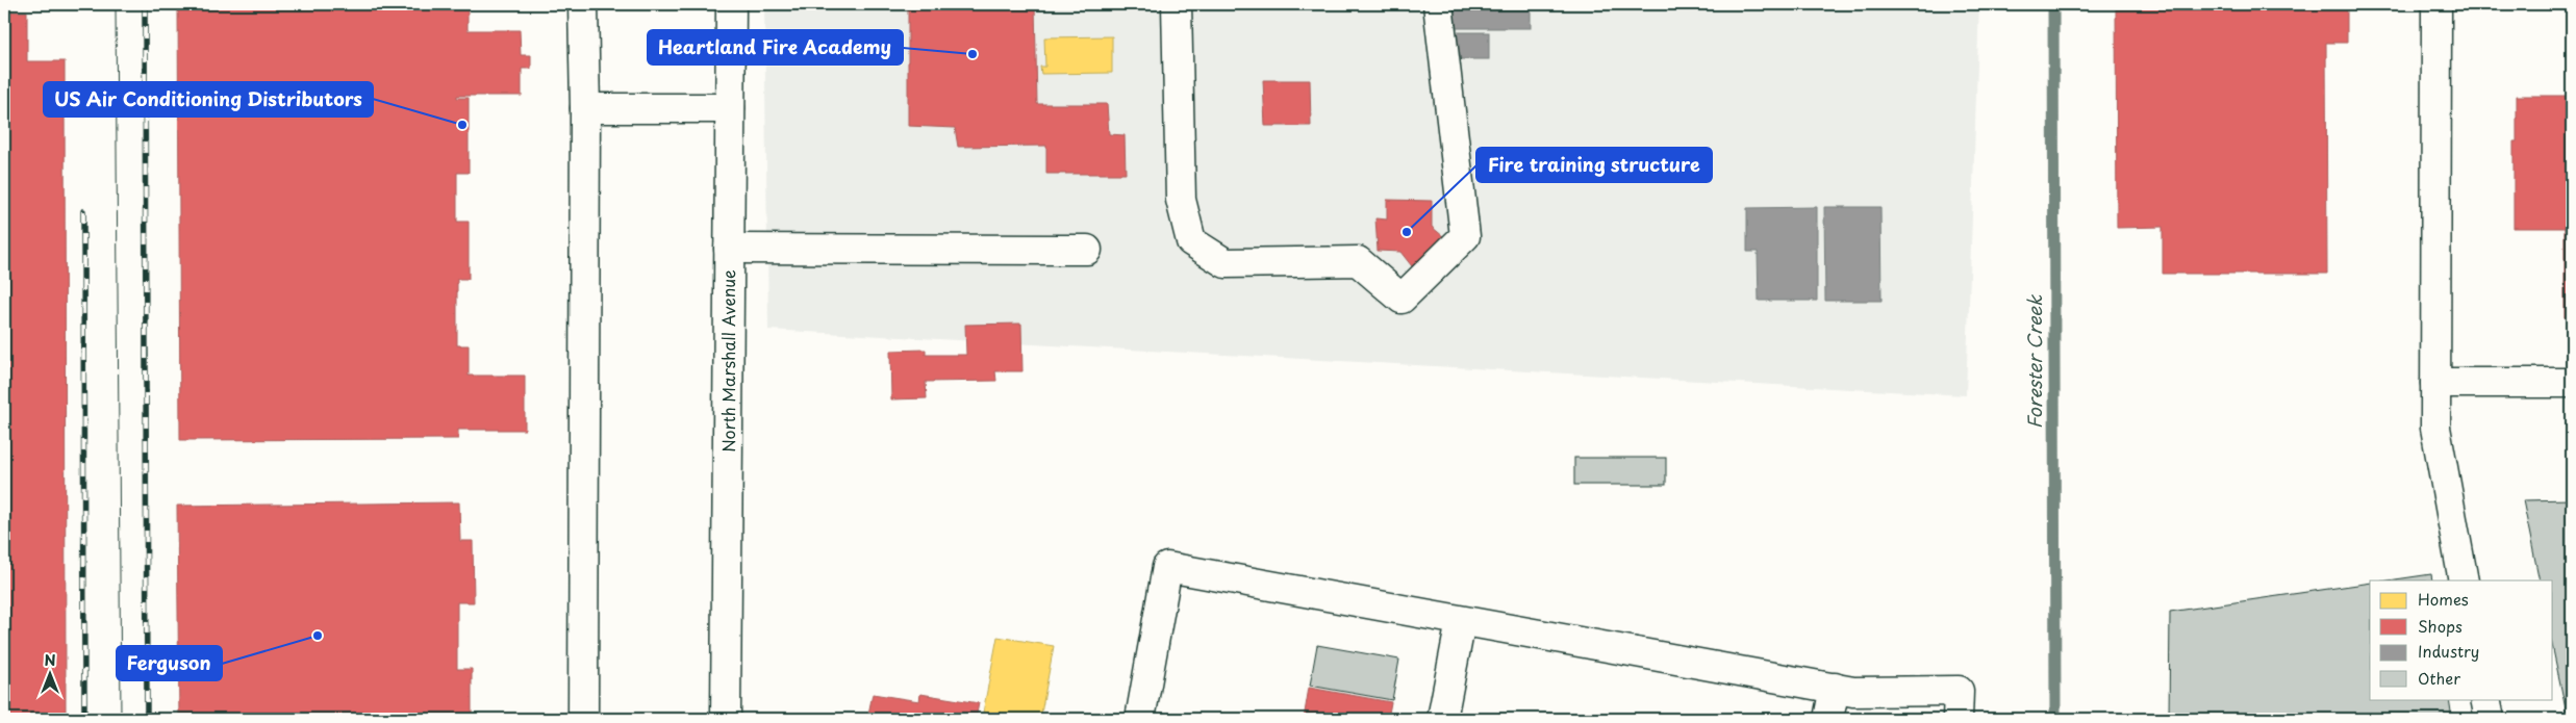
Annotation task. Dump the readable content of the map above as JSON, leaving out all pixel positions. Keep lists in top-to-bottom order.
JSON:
{
  "streets": {
    "main road": ["North Marshall Avenue"]
  },
  "water": ["Forester Creek"],
  "places": [
    "Heartland Fire Academy",
    "US Air Conditioning Distributors",
    "Fire training structure",
    "Ferguson"
  ],
  "legend": [
    "Homes",
    "Shops",
    "Industry",
    "Other"
  ],
  "north": "top"
}
